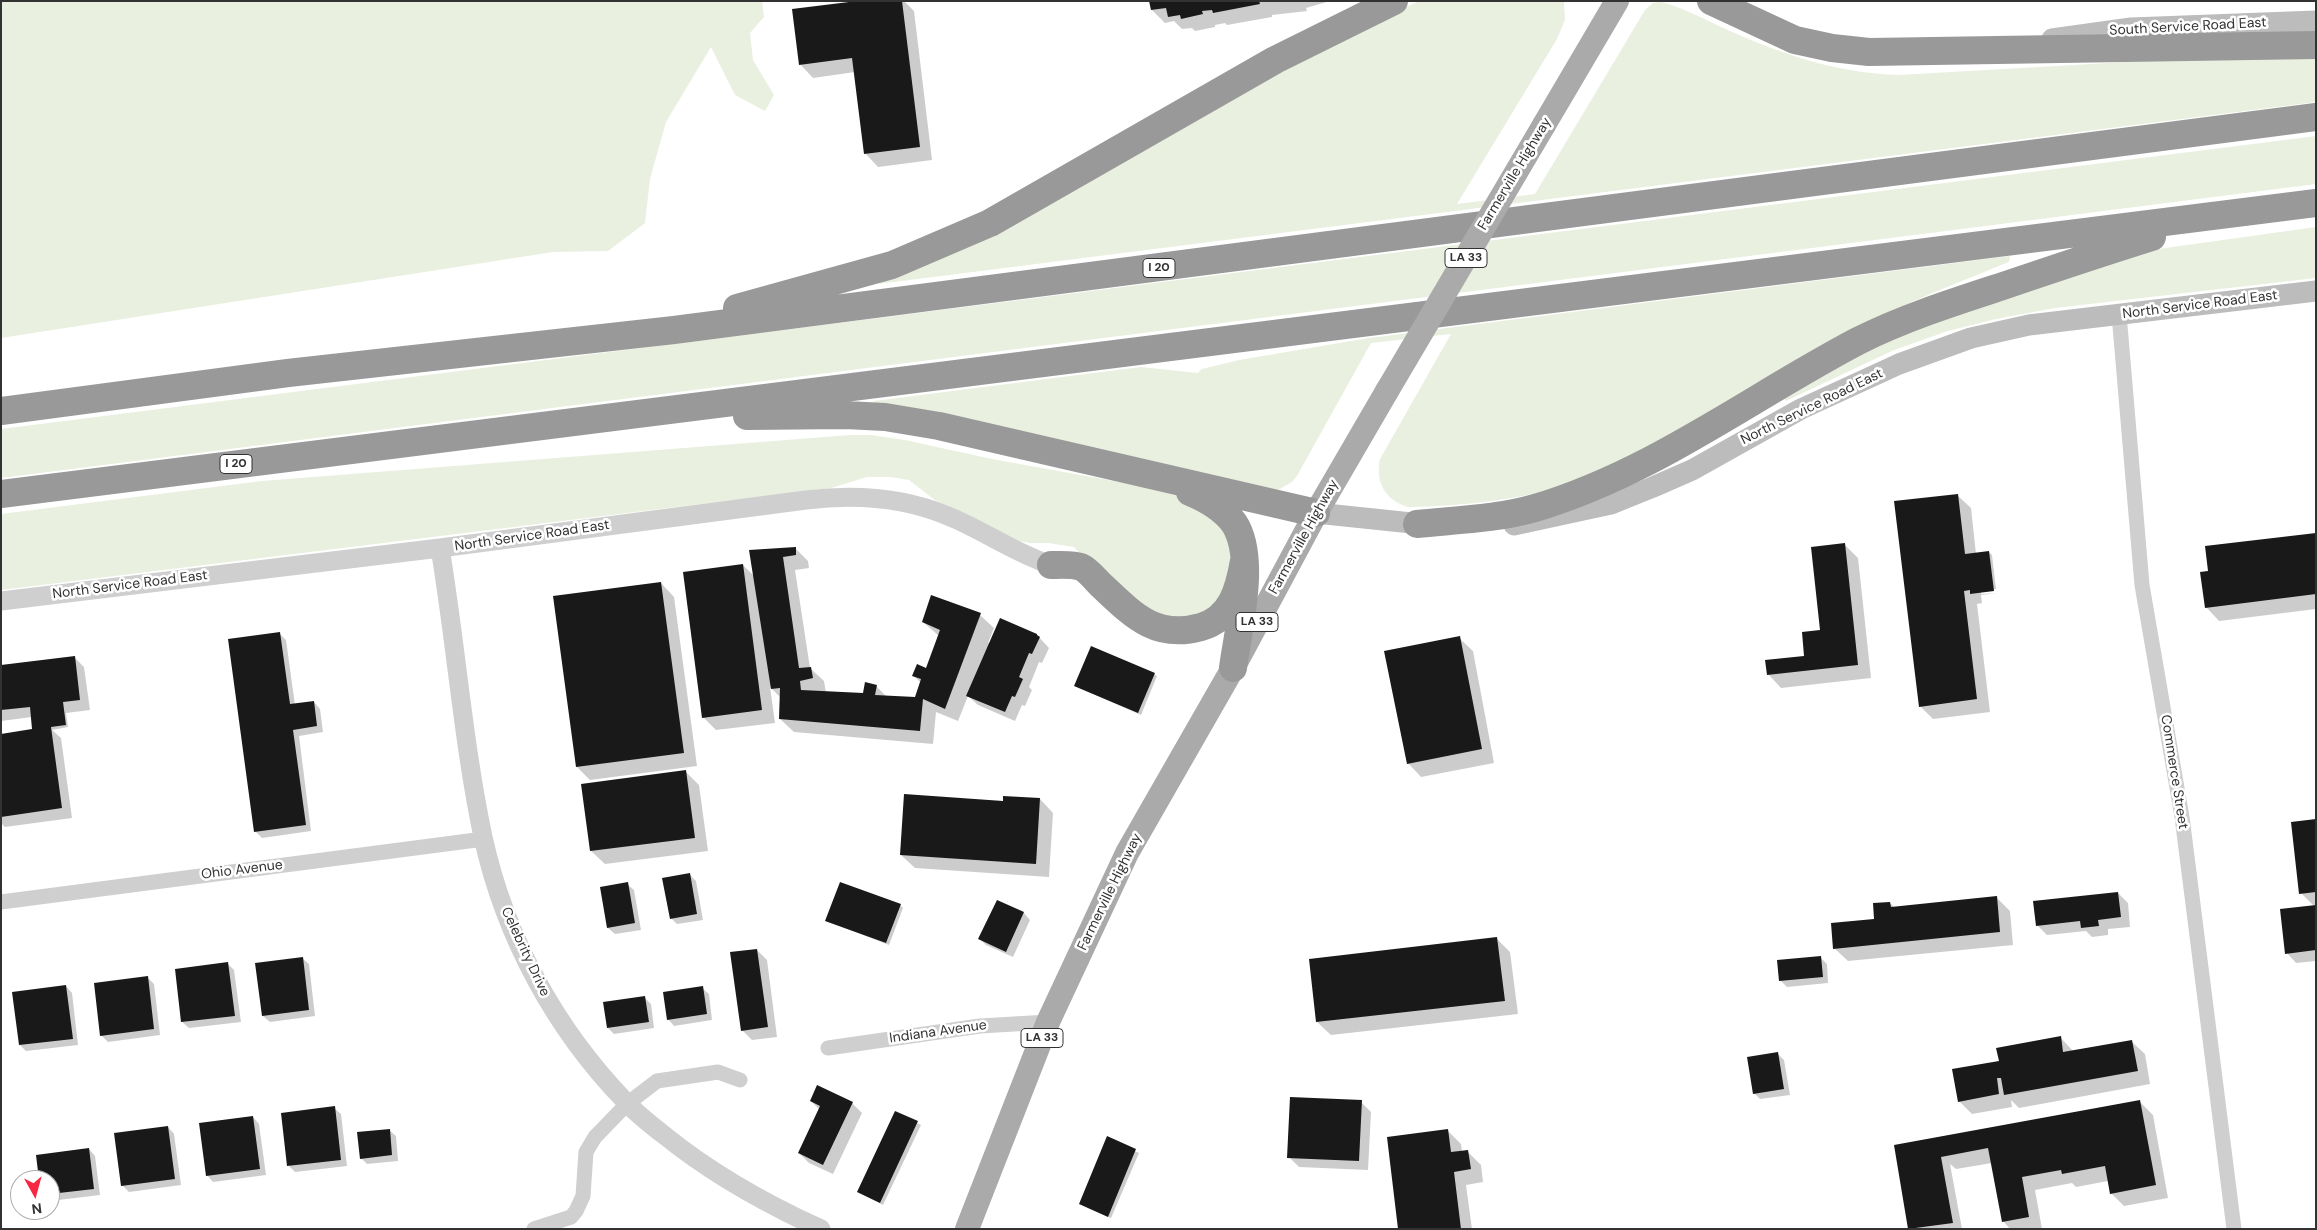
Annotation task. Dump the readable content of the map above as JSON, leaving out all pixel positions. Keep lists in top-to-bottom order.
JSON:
{
  "streets": {
    "highway": ["I 20"],
    "main road": [
      "South Service Road East",
      "Farmerville Highway",
      "LA 33",
      "North Service Road East"
    ],
    "street": [
      "Commerce Street",
      "Ohio Avenue",
      "Celebrity Drive",
      "Indiana Avenue"
    ]
  },
  "crossings": [
    ["Farmerville Highway", "North Service Road East"],
    ["Farmerville Highway", "Indiana Avenue"],
    ["North Service Road East", "Commerce Street"],
    ["North Service Road East", "Celebrity Drive"],
    ["Ohio Avenue", "Celebrity Drive"]
  ],
  "north": "bottom"
}
